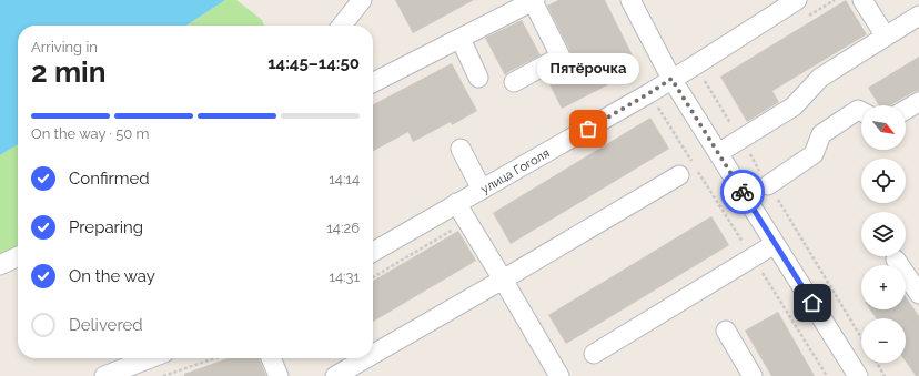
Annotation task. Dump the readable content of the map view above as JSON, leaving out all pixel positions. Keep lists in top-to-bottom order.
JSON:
{
  "streets": {
    "street": ["улица Гоголя"]
  },
  "places": ["Пятёрочка"],
  "north": "bottom right",
  "page": {
    "heading": ["2 min", "Arriving in", "14:45–14:50"],
    "bubble": "Пятёрочка",
    "bar": "On the way · 50 m",
    "map_buttons": ["+", "−"],
    "list": [
      ["Confirmed", "14:14"],
      ["Preparing", "14:26"],
      ["On the way", "14:31"],
      "Delivered"
    ]
  }
}
